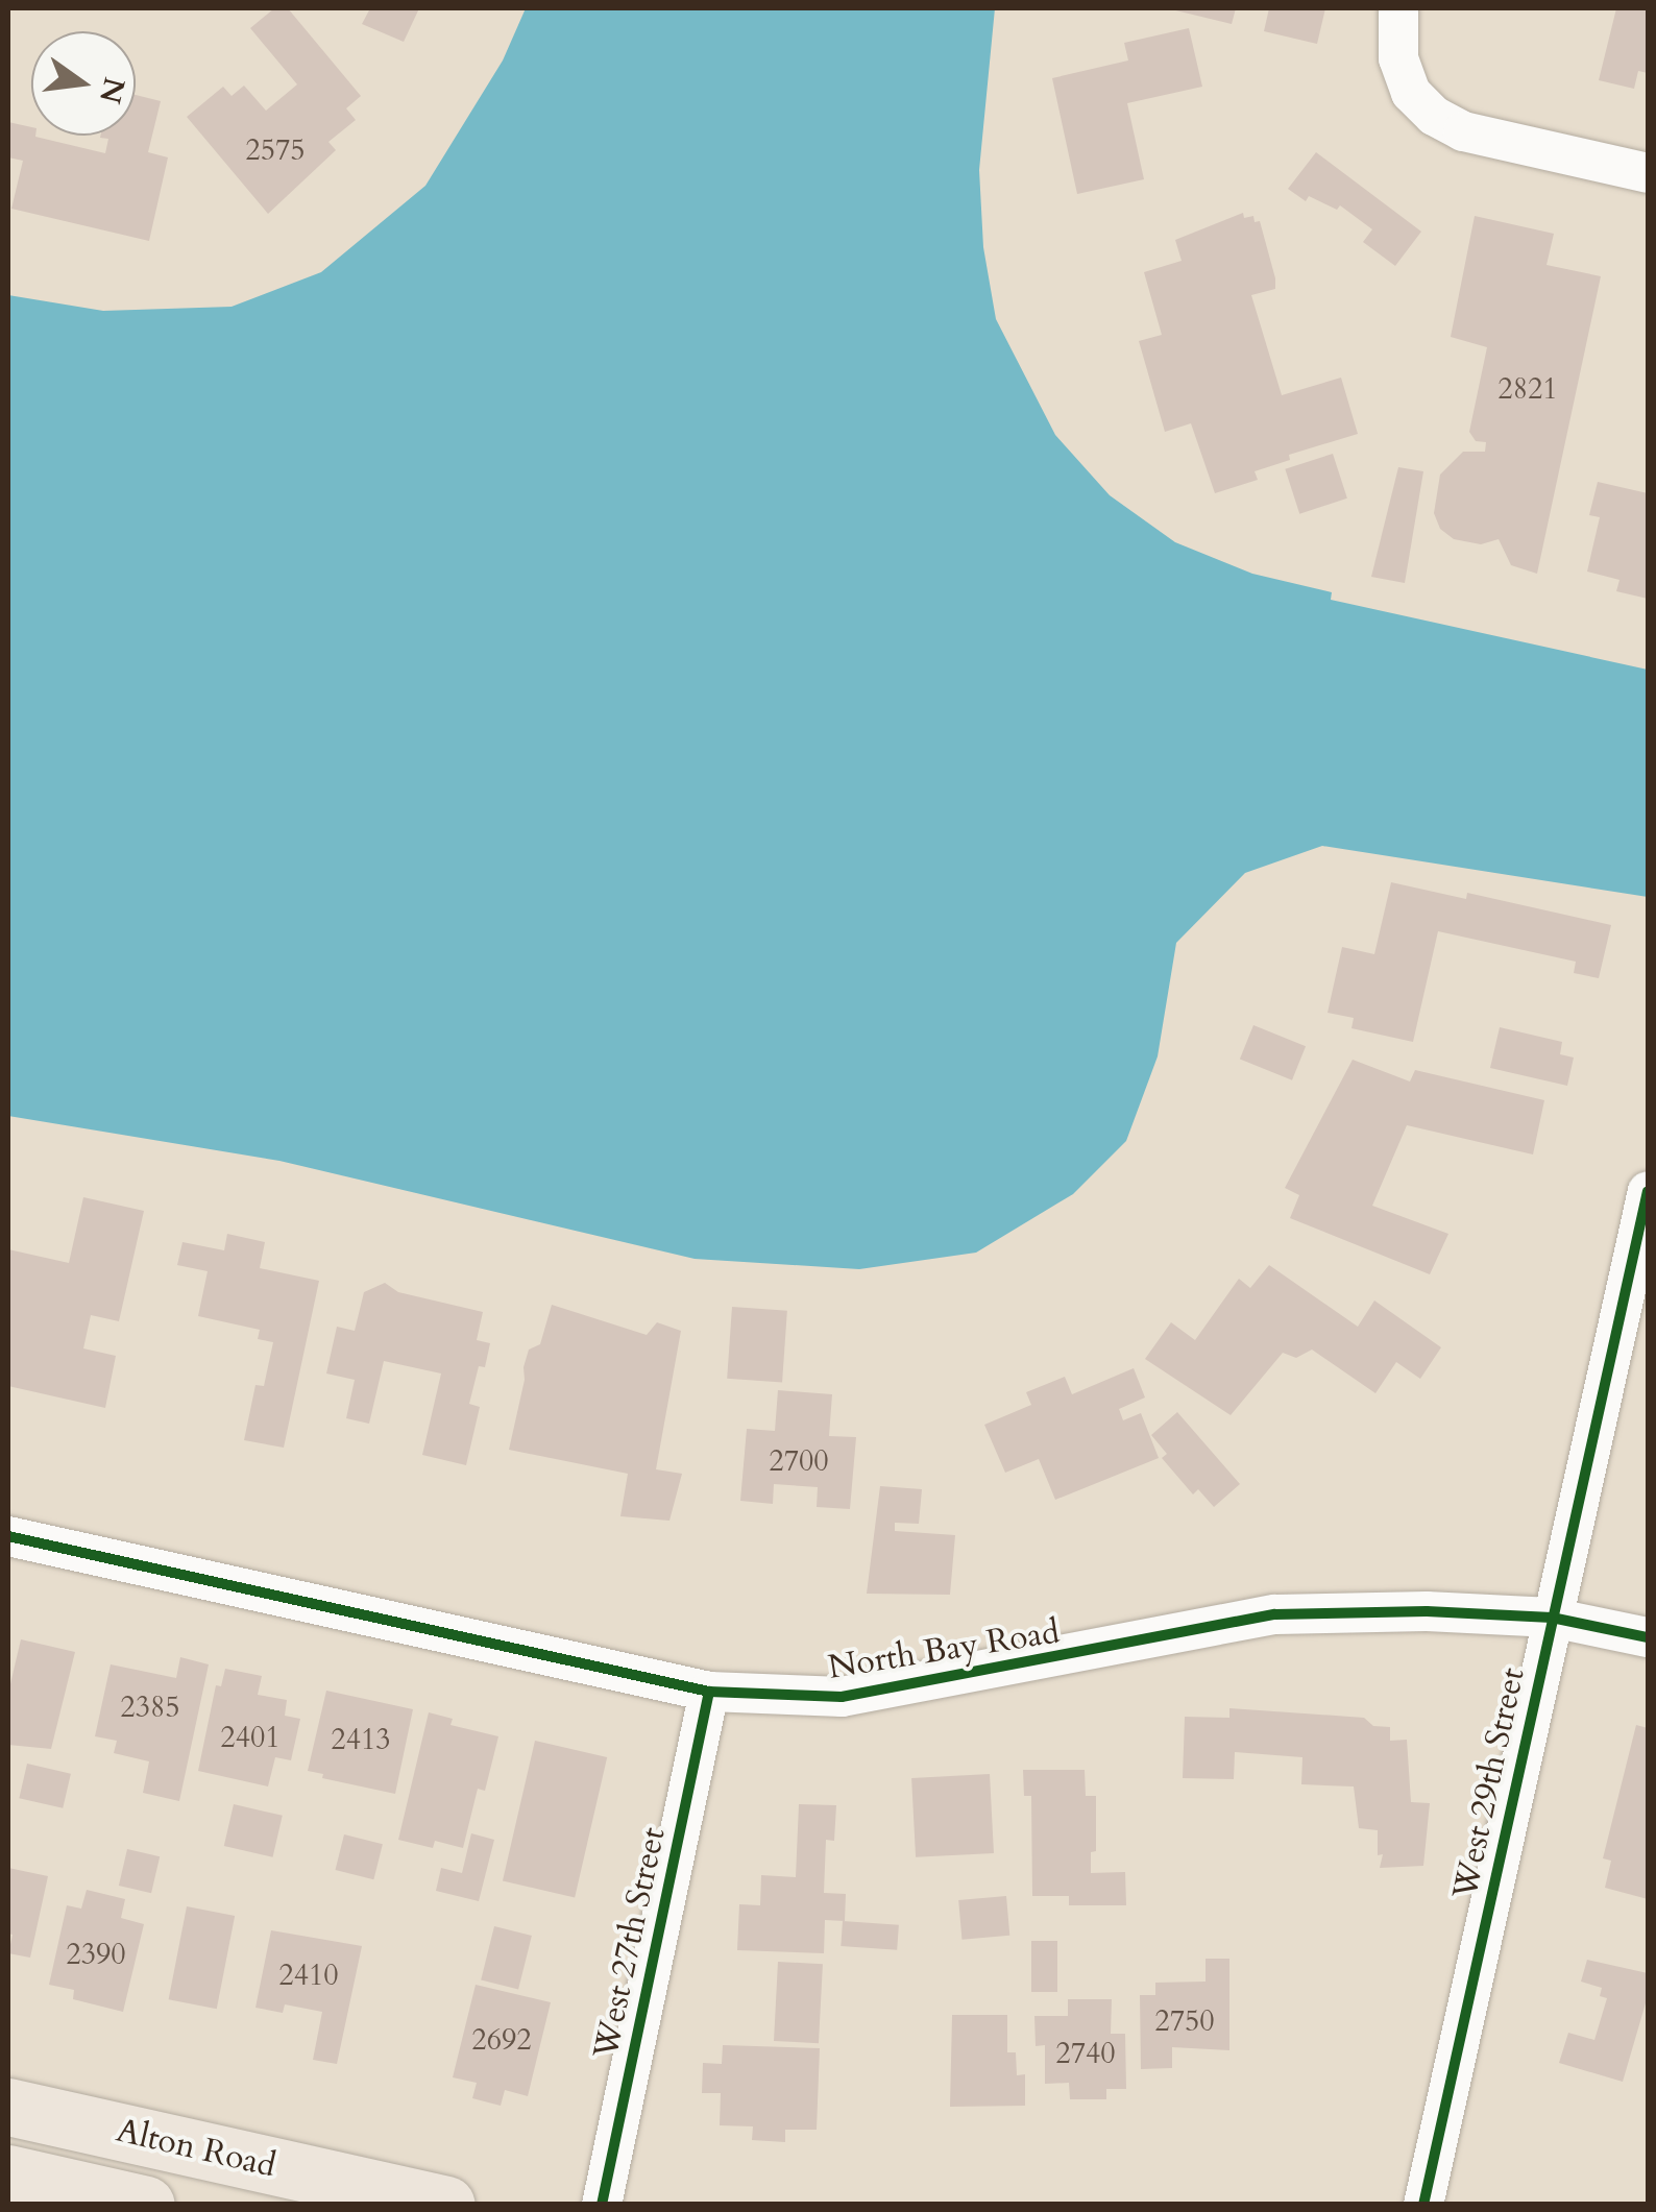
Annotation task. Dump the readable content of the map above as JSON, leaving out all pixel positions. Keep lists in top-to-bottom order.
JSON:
{
  "streets": {
    "highway": ["Alton Road"],
    "street": ["North Bay Road", "West 29th Street", "West 27th Street"]
  },
  "crossings": [
    ["North Bay Road", "West 29th Street"],
    ["North Bay Road", "West 27th Street"]
  ],
  "house_numbers": [
    "2575",
    "2821",
    "2700",
    "2385",
    "2401",
    "2413",
    "2390",
    "2410",
    "2750",
    "2692",
    "2740"
  ],
  "north": "right"
}
